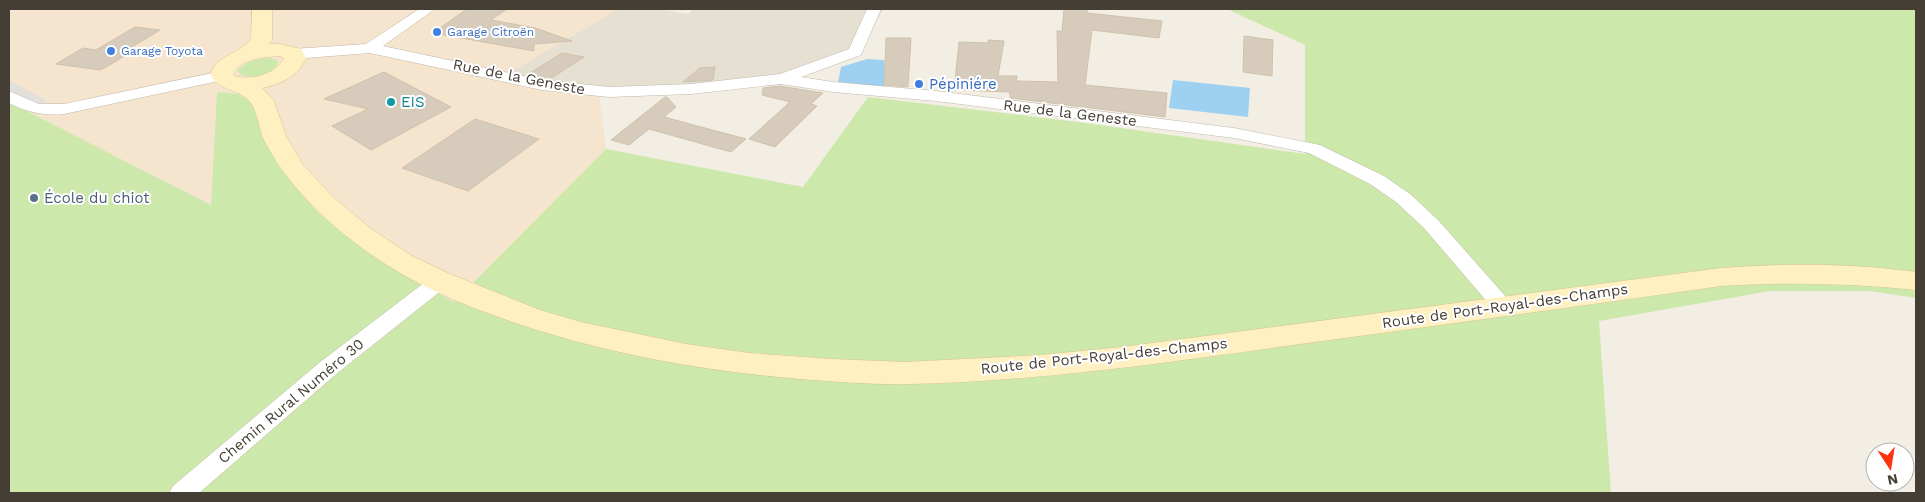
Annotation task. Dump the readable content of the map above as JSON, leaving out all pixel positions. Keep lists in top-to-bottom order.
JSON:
{
  "streets": {
    "main road": ["Route de Port-Royal-des-Champs"],
    "street": ["Rue de la Geneste", "Chemin Rural Numéro 30"]
  },
  "crossings": [
    ["Rue de la Geneste", "Route de Port-Royal-des-Champs"],
    ["Route de Port-Royal-des-Champs", "Chemin Rural Numéro 30"]
  ],
  "places": [
    "Garage Citroën",
    "Garage Toyota",
    "Pépiniére",
    "EIS",
    "École du chiot"
  ],
  "north": "bottom"
}
